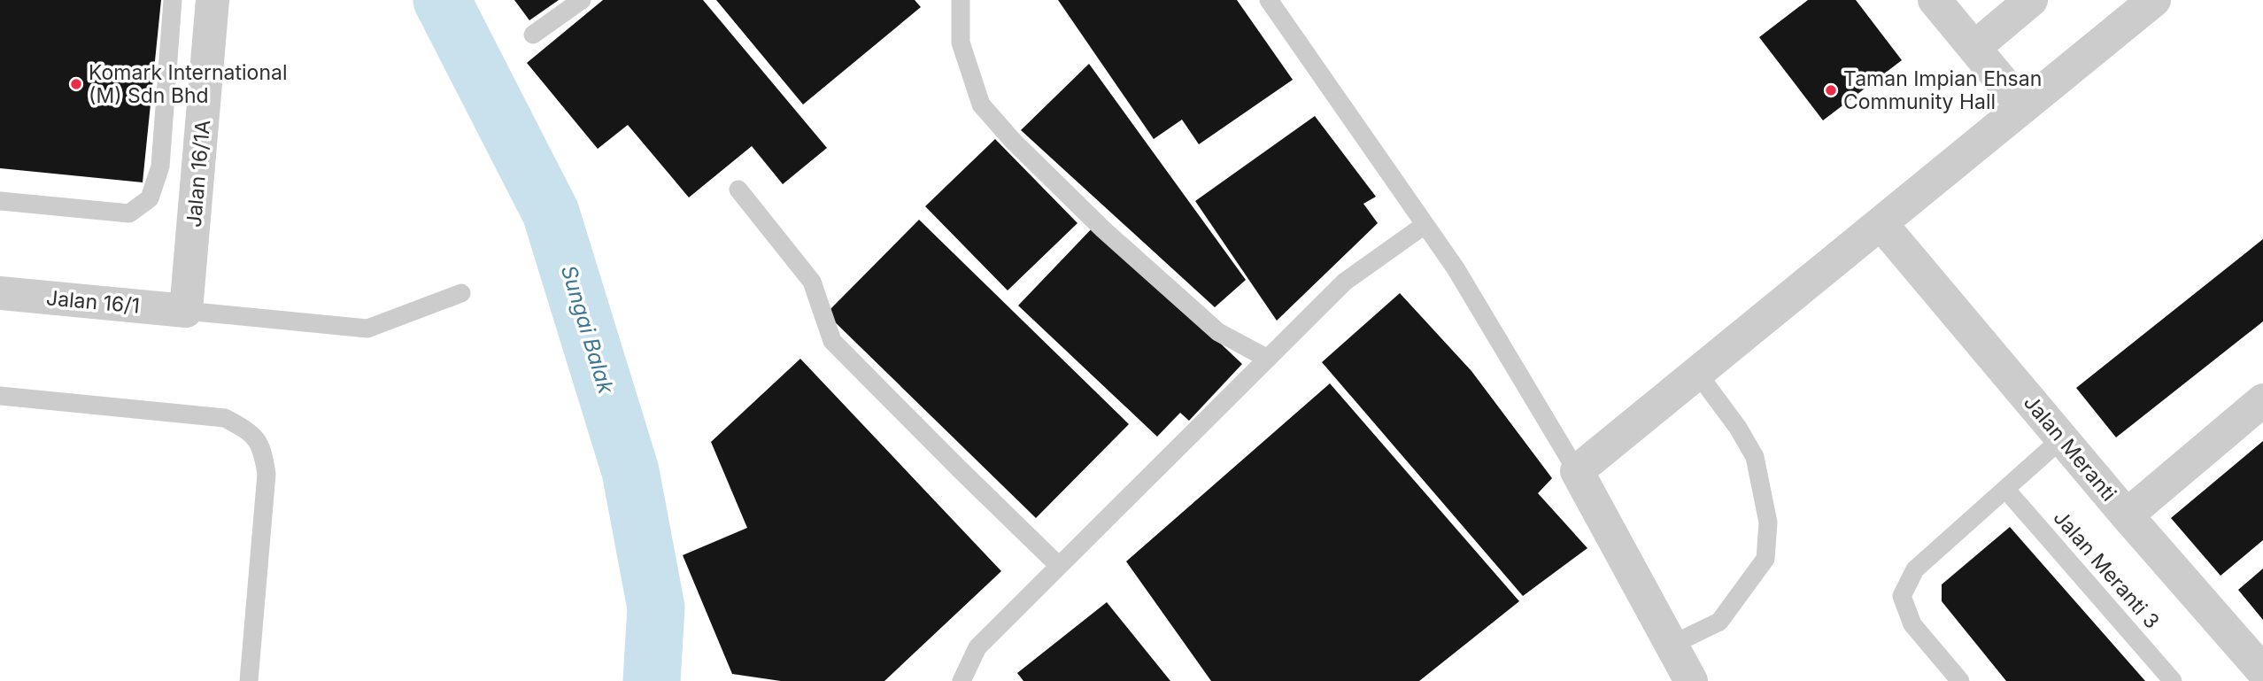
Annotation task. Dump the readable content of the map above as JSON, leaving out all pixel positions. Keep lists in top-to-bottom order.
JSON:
{
  "streets": {
    "street": ["Jalan 16/1A", "Jalan 16/1", "Jalan Meranti"],
    "lane": ["Jalan Meranti 3"]
  },
  "crossings": [
    ["Jalan 16/1A", "Jalan 16/1"]
  ],
  "water": ["Sungai Balak"],
  "places": ["Komark International (M) Sdn Bhd", "Taman Impian Ehsan Community Hall"]
}
